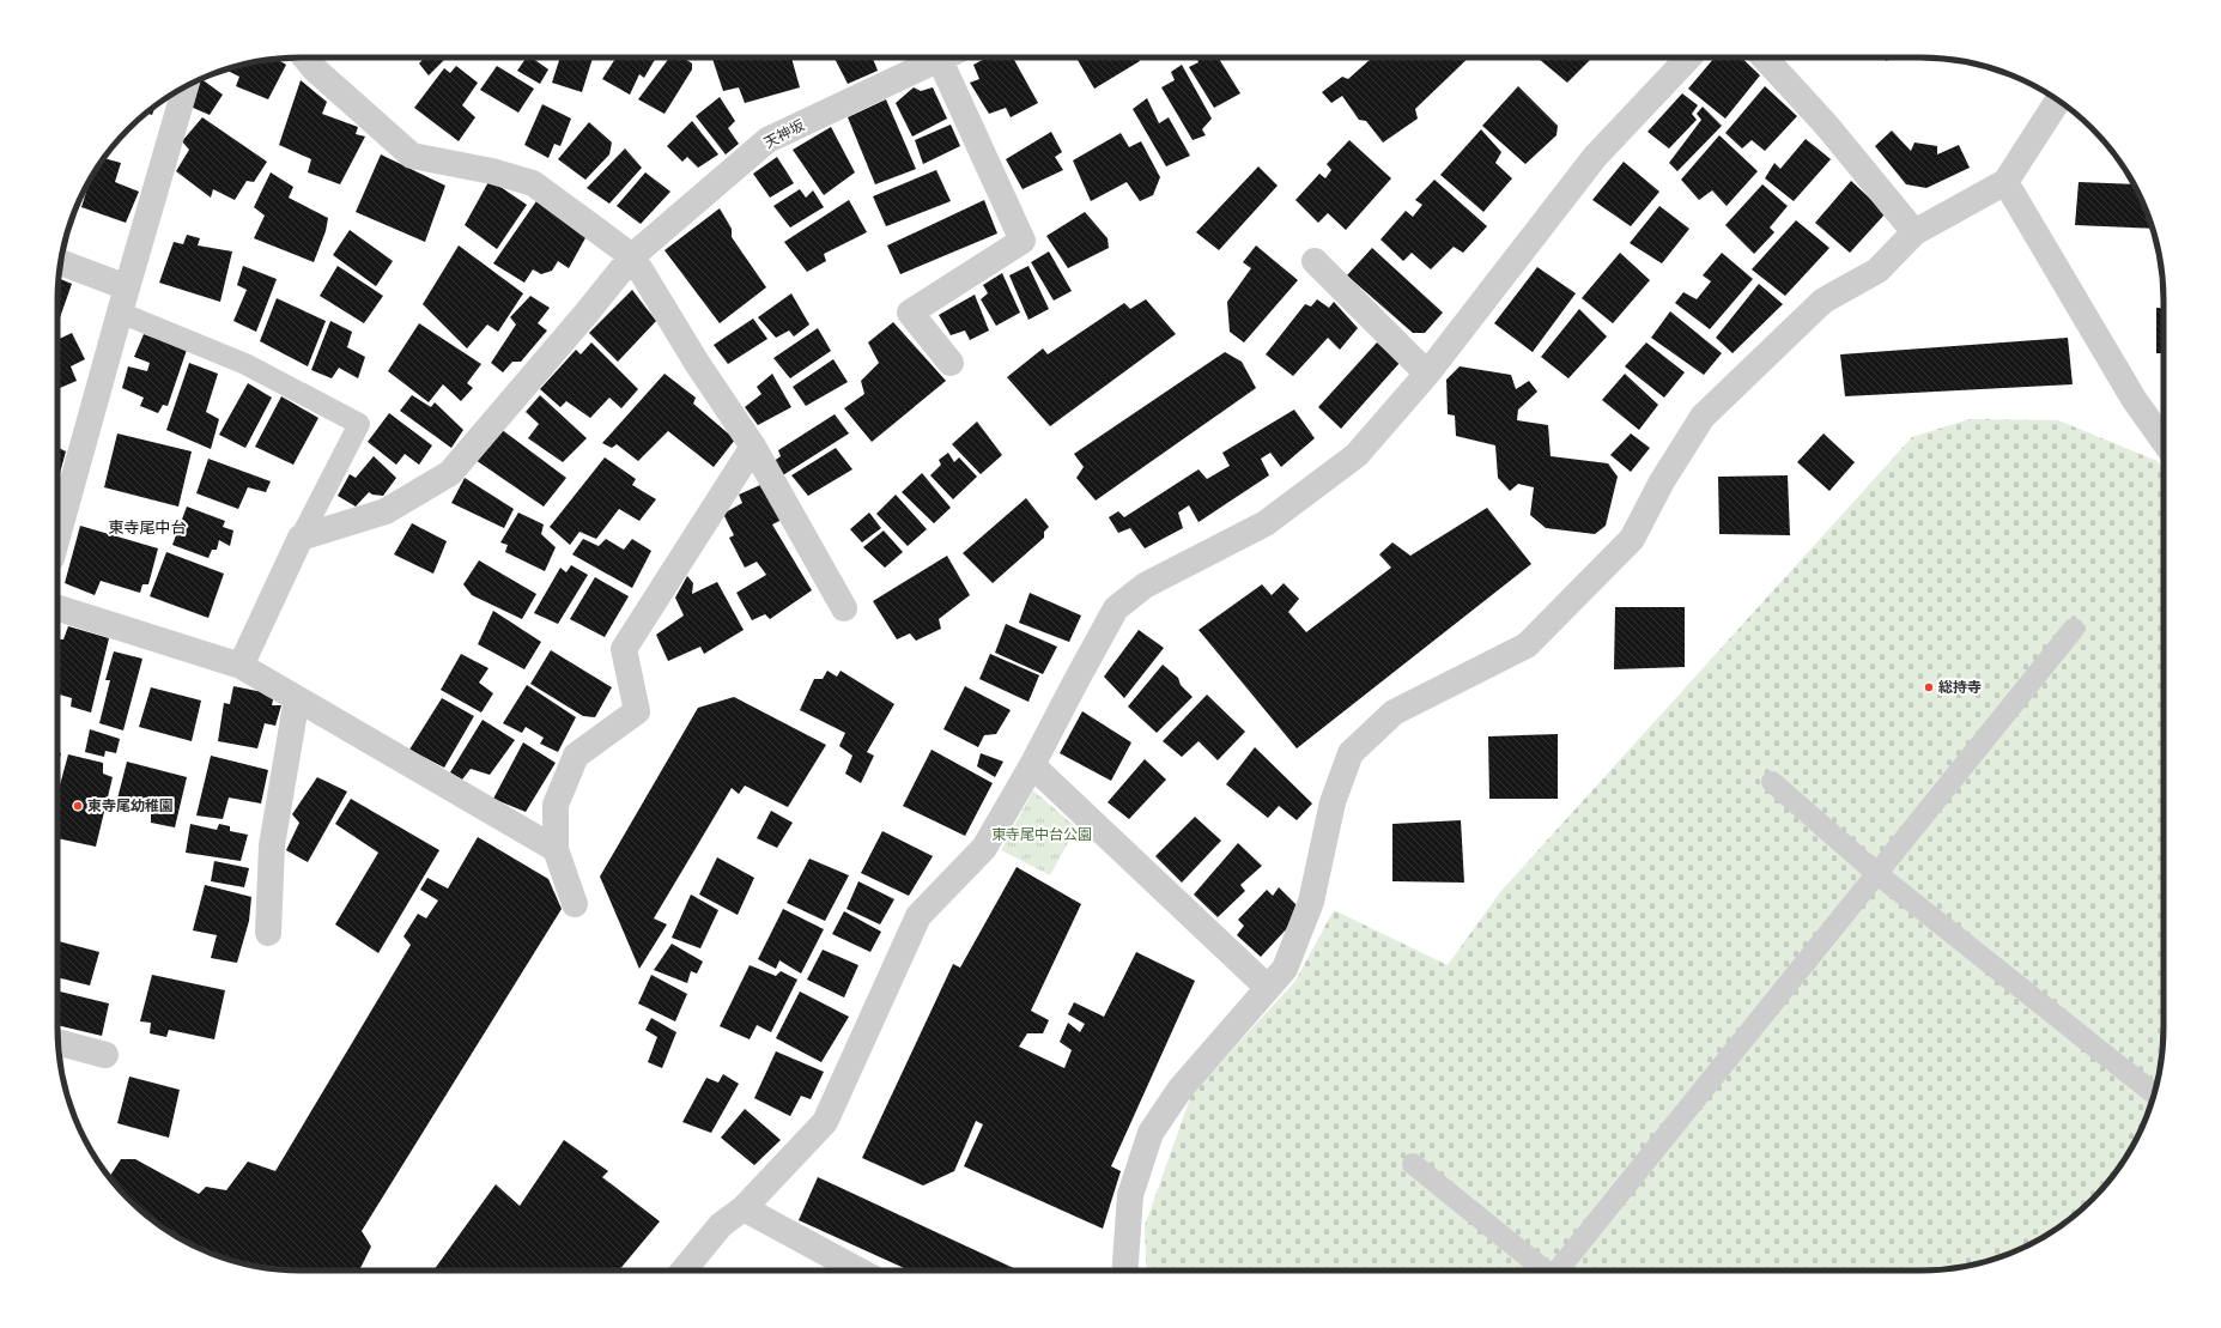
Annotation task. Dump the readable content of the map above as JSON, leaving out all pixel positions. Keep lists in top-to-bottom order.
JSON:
{
  "streets": {
    "street": ["天神坂"]
  },
  "districts": ["東寺尾中台"],
  "parks": ["東寺尾中台公園"],
  "places": ["総持寺", "東寺尾幼稚園"]
}
